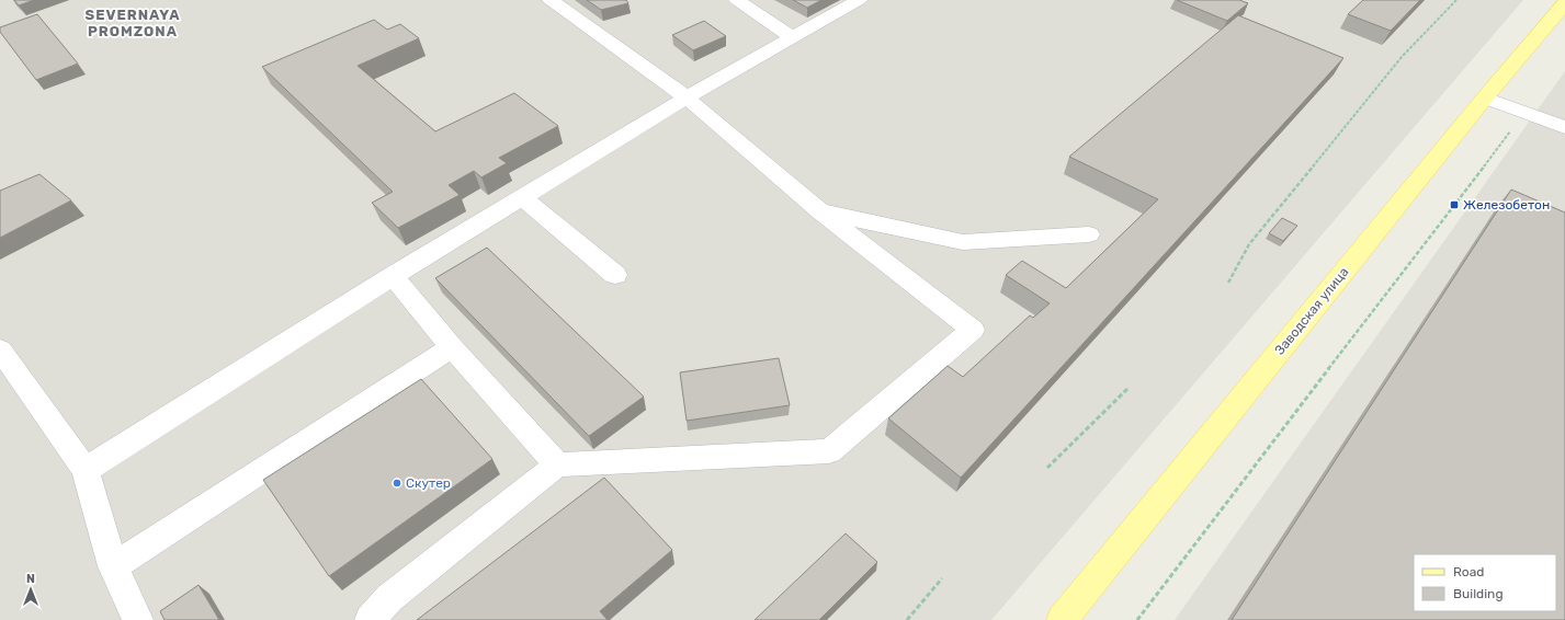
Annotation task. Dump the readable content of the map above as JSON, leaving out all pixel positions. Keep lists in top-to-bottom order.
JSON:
{
  "streets": {
    "main road": ["Заводская улица"]
  },
  "districts": ["SEVERNAYA PROMZONA"],
  "places": {
    "transit": ["Железобетон"],
    "other": ["Скутер"]
  },
  "legend": ["Road", "Building"],
  "north": "top"
}
